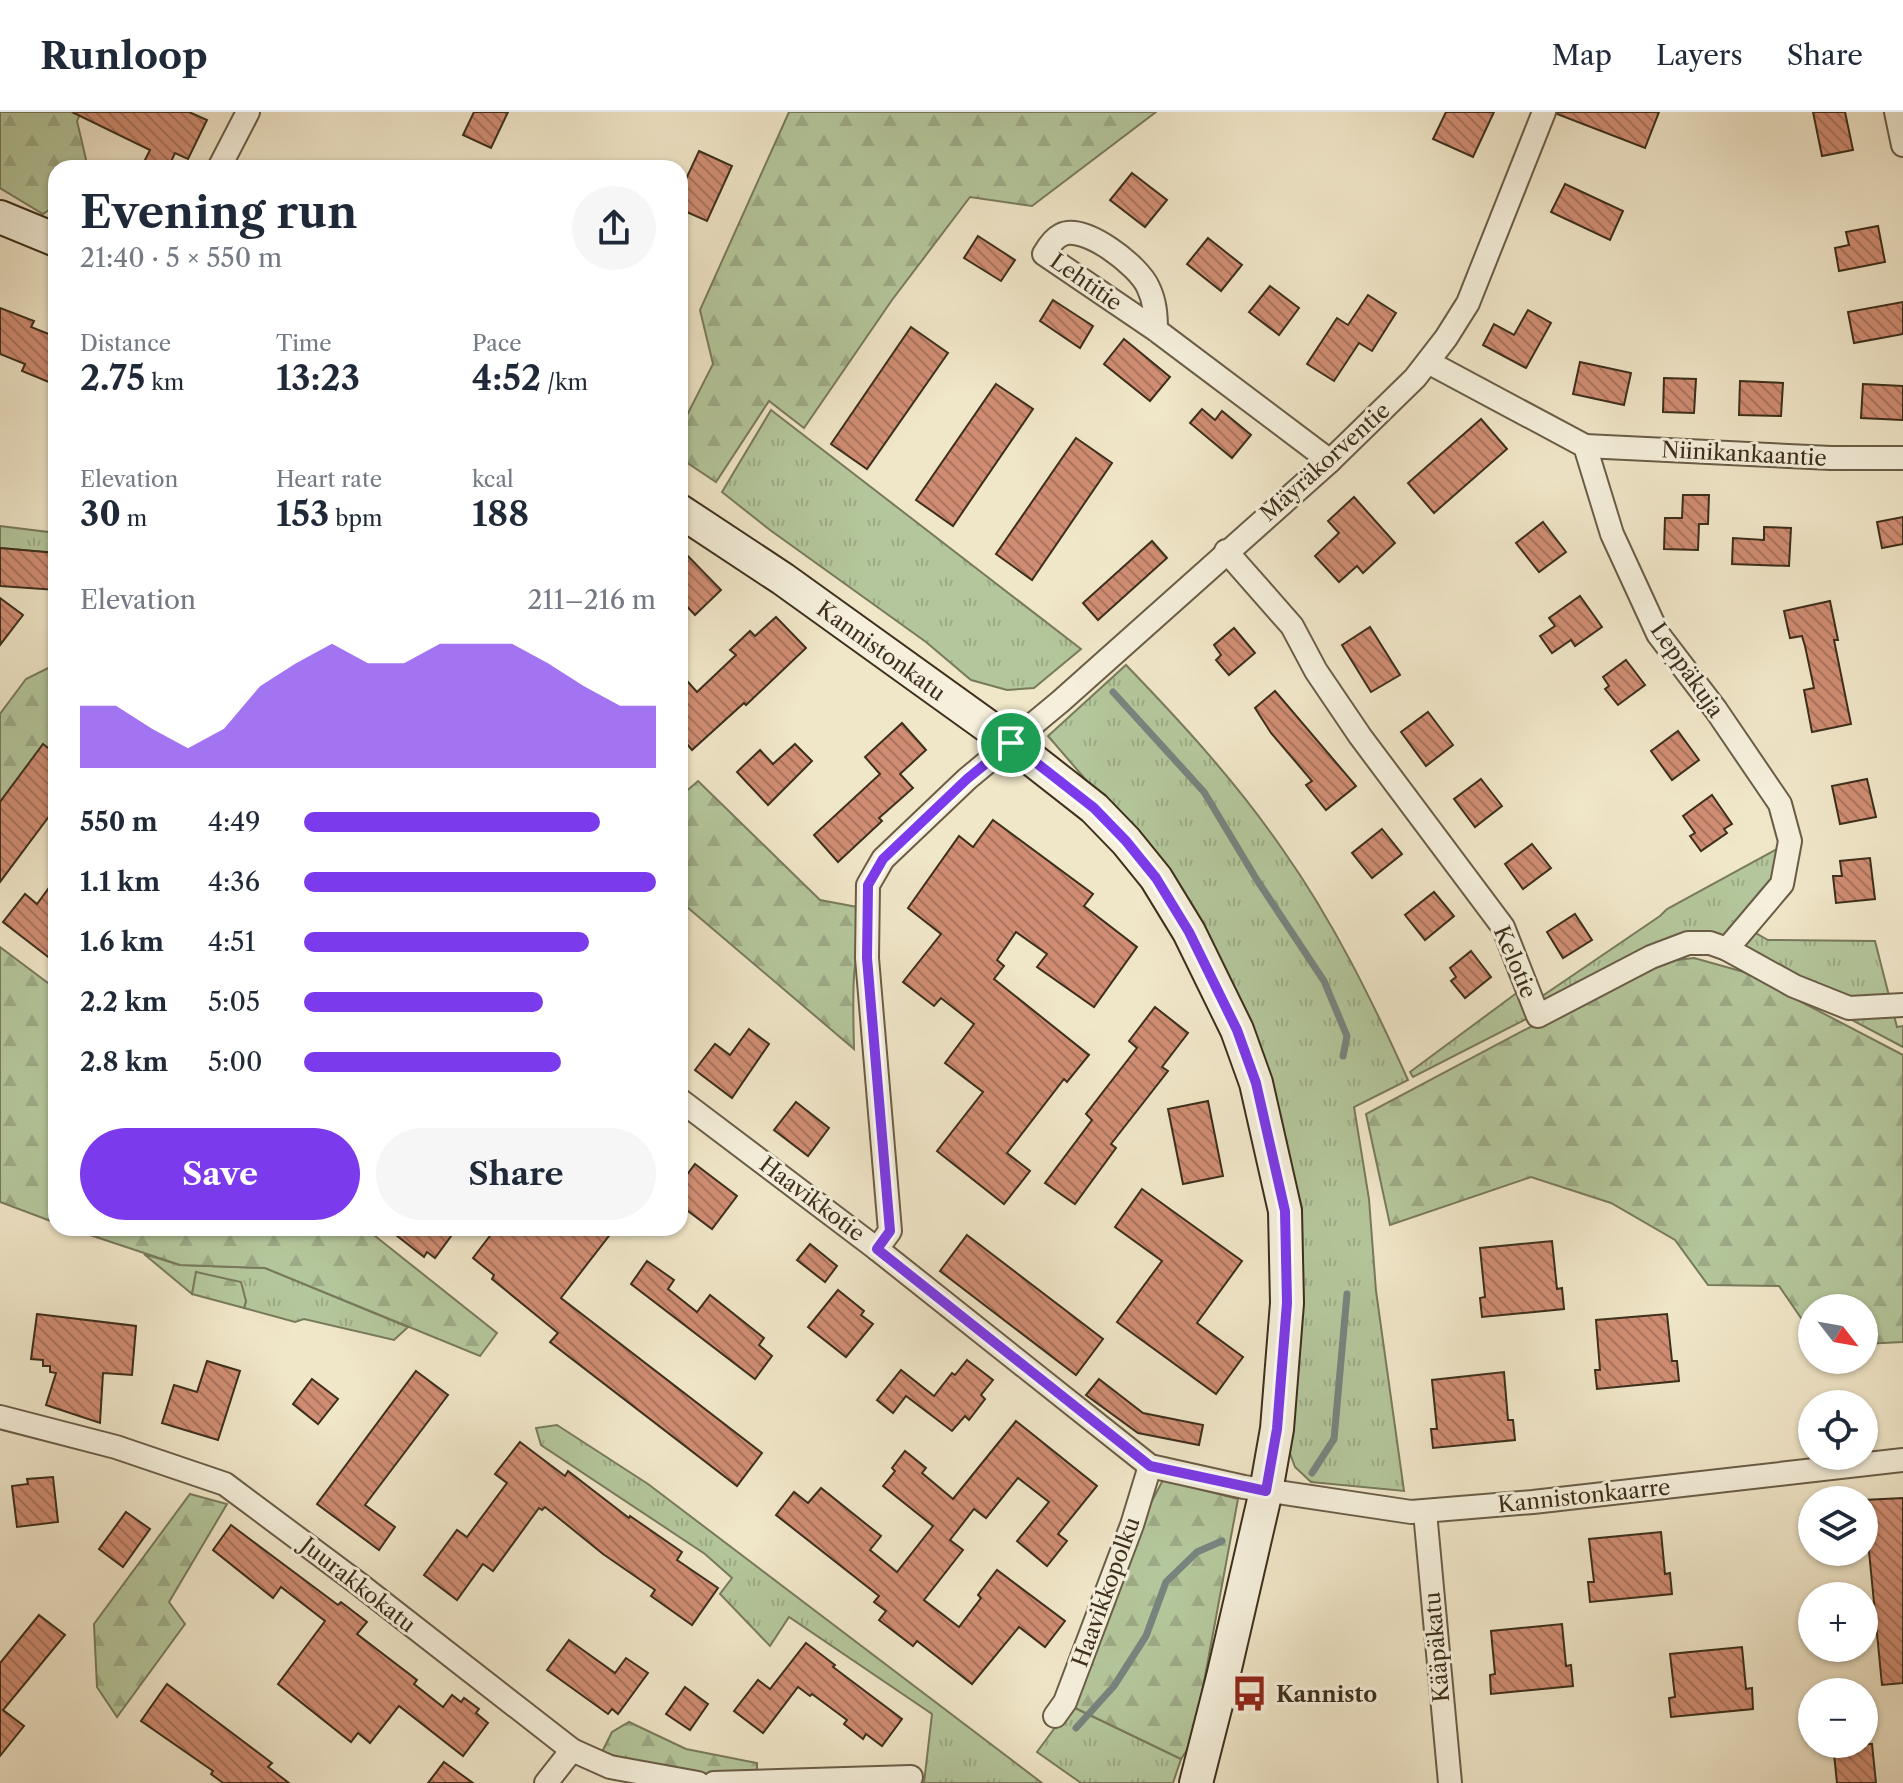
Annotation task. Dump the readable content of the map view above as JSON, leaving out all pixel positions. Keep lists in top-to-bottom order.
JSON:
{
  "streets": {
    "street": [
      "Lehtitie",
      "Niinikankaantie",
      "Mäyräkorventie",
      "Kannistonkatu",
      "Leppäkuja",
      "Kelotie",
      "Haavikkotie",
      "Kannistonkaarre",
      "Juurakkokatu",
      "Haavikkopolku",
      "Kääpäkatu"
    ]
  },
  "crossings": [
    ["Lehtitie", "Mäyräkorventie"],
    ["Niinikankaantie", "Leppäkuja"],
    ["Mäyräkorventie", "Kannistonkatu"],
    ["Mäyräkorventie", "Kelotie"],
    ["Mäyräkorventie", "Haavikkotie"],
    ["Kannistonkatu", "Haavikkotie"],
    ["Kannistonkatu", "Kannistonkaarre"],
    ["Leppäkuja", "Kelotie"],
    ["Haavikkotie", "Kannistonkaarre"],
    ["Haavikkotie", "Haavikkopolku"],
    ["Kannistonkaarre", "Kääpäkatu"]
  ],
  "places": {
    "bus stop": ["Kannisto"]
  },
  "north": "bottom right",
  "page": {
    "header": "Runloop",
    "nav": ["Map", "Layers", "Share"],
    "heading": ["Evening run", "21:40 · 5 × 550 m"],
    "stats": [
      ["Distance", "2.75 km"],
      ["Time", "13:23"],
      ["Pace", "4:52 /km"],
      ["Elevation", "30 m"],
      ["Heart rate", "153 bpm"],
      ["kcal", "188"]
    ],
    "chart": ["Elevation", "211–216 m"],
    "list": [
      {
        "name": "550 m",
        "note": "4:49"
      },
      {
        "name": "1.1 km",
        "note": "4:36"
      },
      {
        "name": "1.6 km",
        "note": "4:51"
      },
      {
        "name": "2.2 km",
        "note": "5:05"
      },
      {
        "name": "2.8 km",
        "note": "5:00"
      }
    ],
    "buttons": ["Save", "Share"],
    "map_buttons": ["+", "−"]
  }
}
